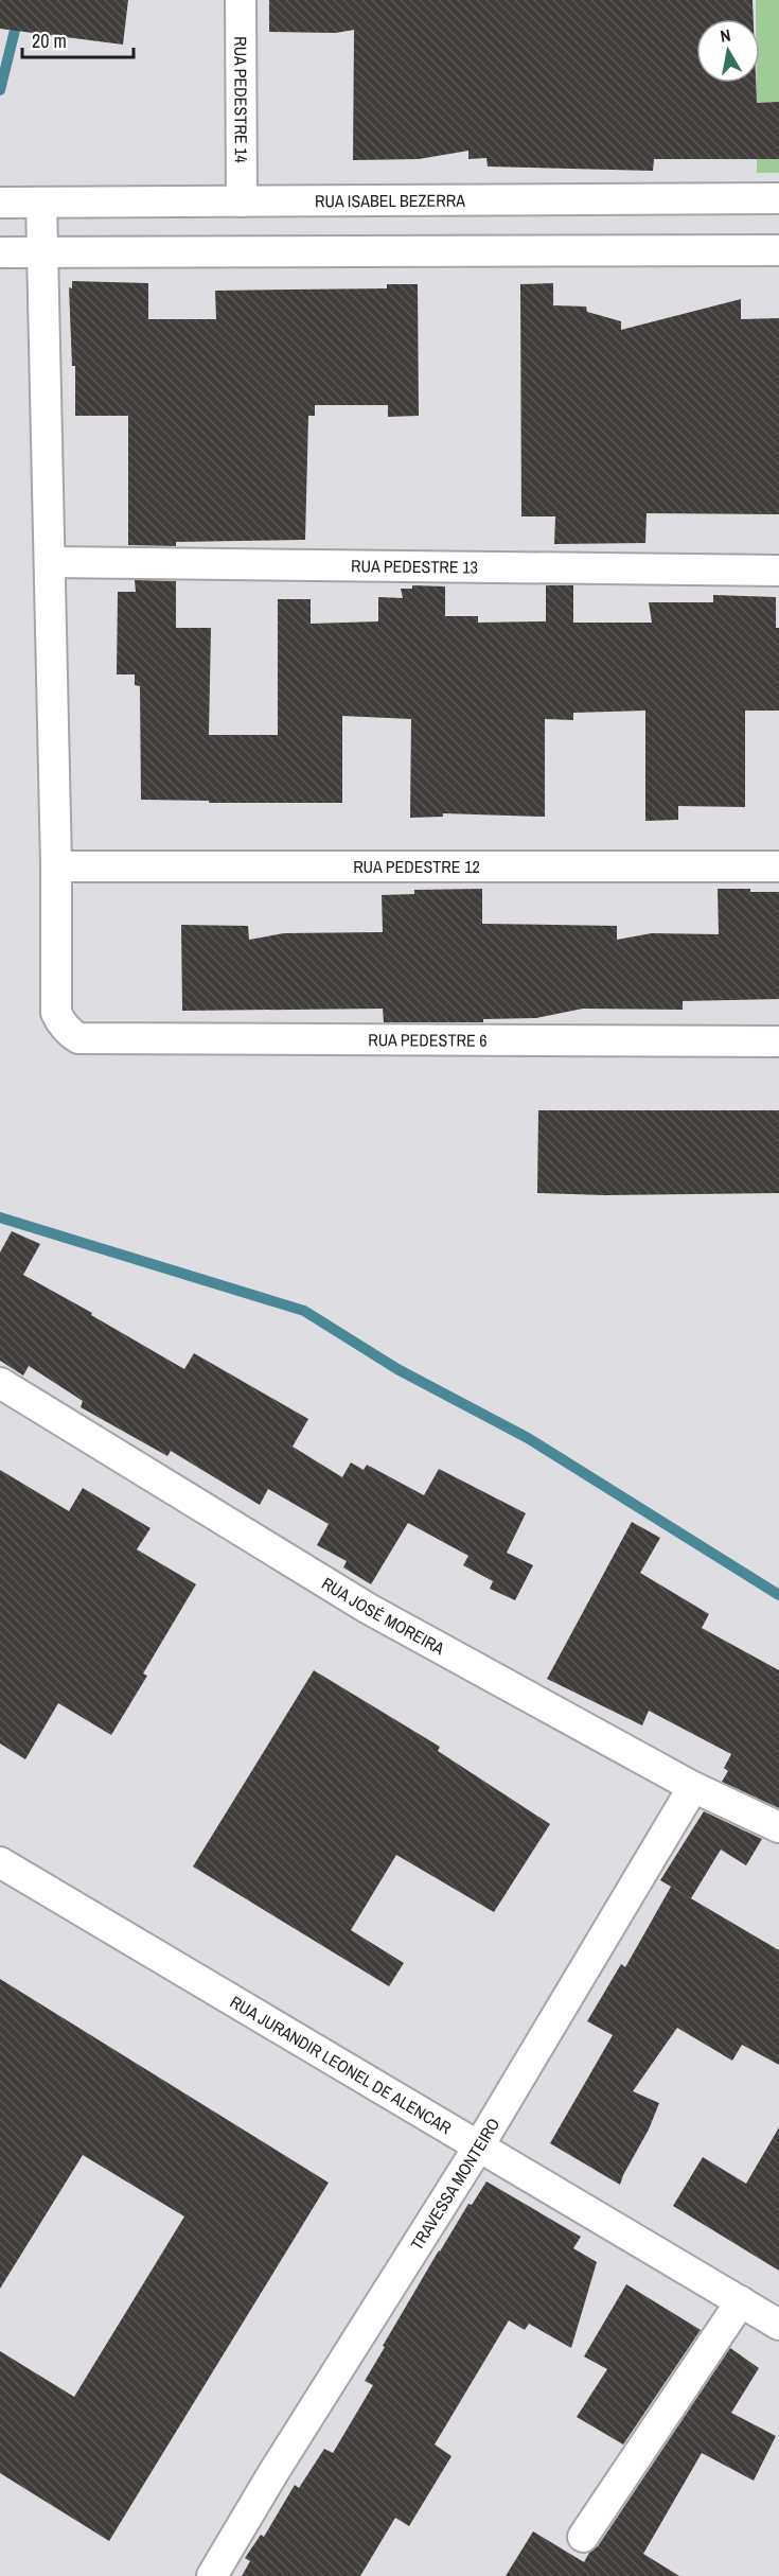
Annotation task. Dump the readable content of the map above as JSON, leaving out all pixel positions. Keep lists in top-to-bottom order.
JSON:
{
  "streets": {
    "street": [
      "RUA PEDESTRE 14",
      "RUA ISABEL BEZERRA",
      "RUA PEDESTRE 13",
      "RUA PEDESTRE 12",
      "RUA PEDESTRE 6",
      "RUA JOSÉ MOREIRA",
      "RUA JURANDIR LEONEL DE ALENCAR",
      "TRAVESSA MONTEIRO"
    ]
  },
  "crossings": [
    ["RUA PEDESTRE 14", "RUA ISABEL BEZERRA"],
    ["RUA PEDESTRE 12", "RUA PEDESTRE 6"],
    ["RUA JOSÉ MOREIRA", "TRAVESSA MONTEIRO"],
    ["RUA JURANDIR LEONEL DE ALENCAR", "TRAVESSA MONTEIRO"]
  ],
  "scale_bar": "20 m",
  "north": "top"
}
